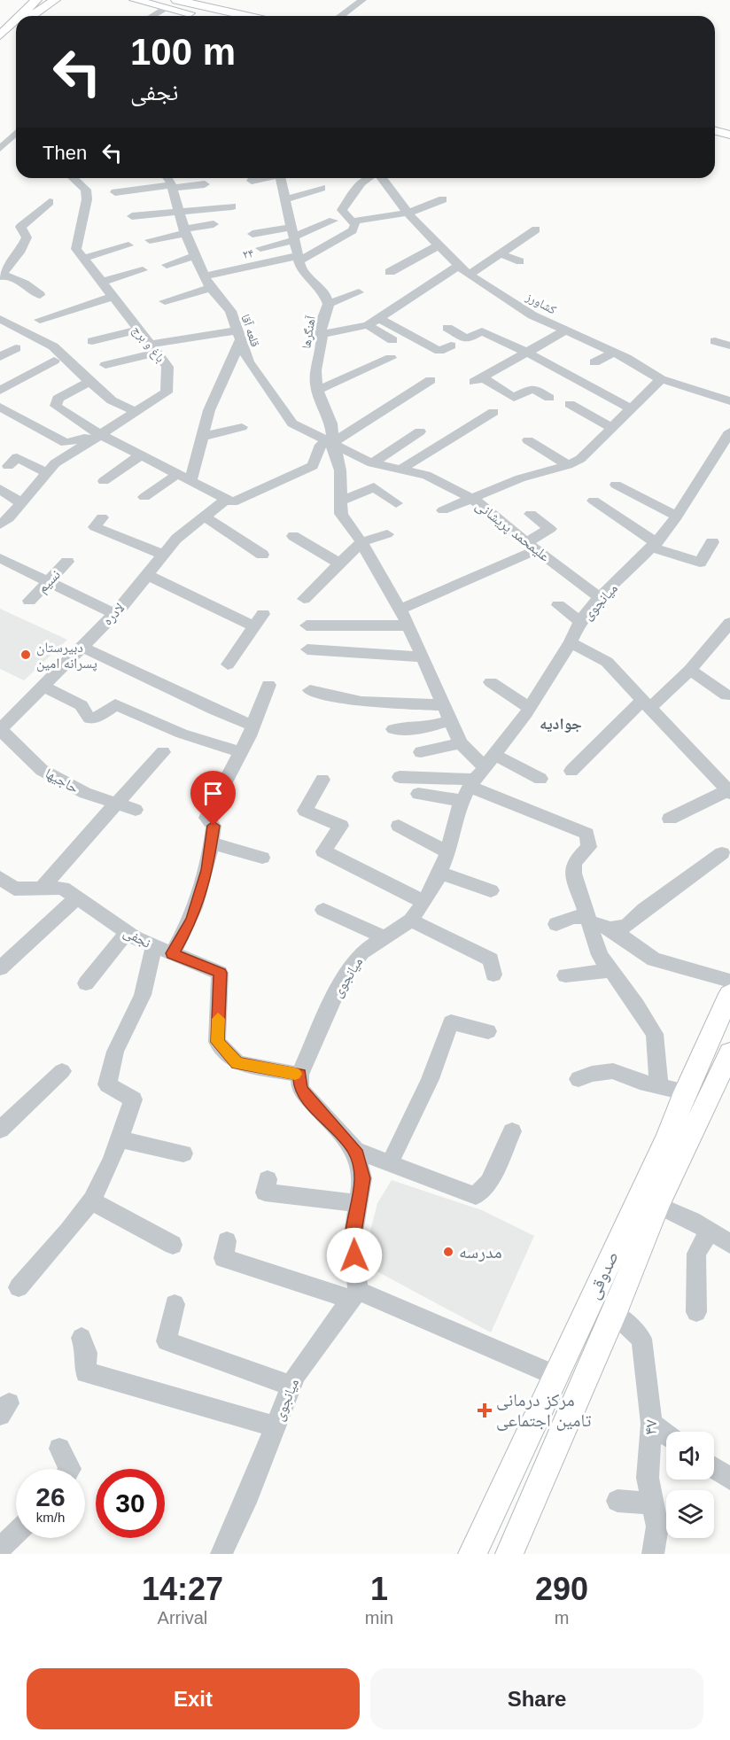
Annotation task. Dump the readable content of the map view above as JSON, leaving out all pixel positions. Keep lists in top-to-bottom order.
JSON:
{
  "streets": {
    "main road": ["صدوقی"],
    "street": [
      "۲۴",
      "کشاورز",
      "قلعه آقا",
      "آهنگرها",
      "باغ و برج",
      "علیمحمد پریشانی",
      "نسیم",
      "میانجوی",
      "لادره",
      "حاجیها",
      "نجفی",
      "۴۷"
    ]
  },
  "crossings": [
    ["۲۴", "قلعه آقا"],
    ["۲۴", "آهنگرها"],
    ["قلعه آقا", "آهنگرها"],
    ["قلعه آقا", "علیمحمد پریشانی"],
    ["قلعه آقا", "لادره"],
    ["آهنگرها", "علیمحمد پریشانی"],
    ["آهنگرها", "لادره"],
    ["علیمحمد پریشانی", "میانجوی"],
    ["علیمحمد پریشانی", "لادره"],
    ["میانجوی", "نجفی"],
    ["لادره", "حاجیها"],
    ["صدوقی", "۴۷"]
  ],
  "districts": ["جوادیه"],
  "places": {
    "other": ["دبیرستان پسرانه امین", "مدرسه"],
    "health": ["مرکز درمانی تامین اجتماعی"]
  },
  "page": {
    "turn": ["100 m", "نجفی"],
    "then": "Then",
    "speed": "26 km/h",
    "limit": "30",
    "eta": [
      "14:27",
      "Arrival",
      "1",
      "min",
      "290",
      "m"
    ],
    "buttons": ["Exit", "Share"]
  }
}
